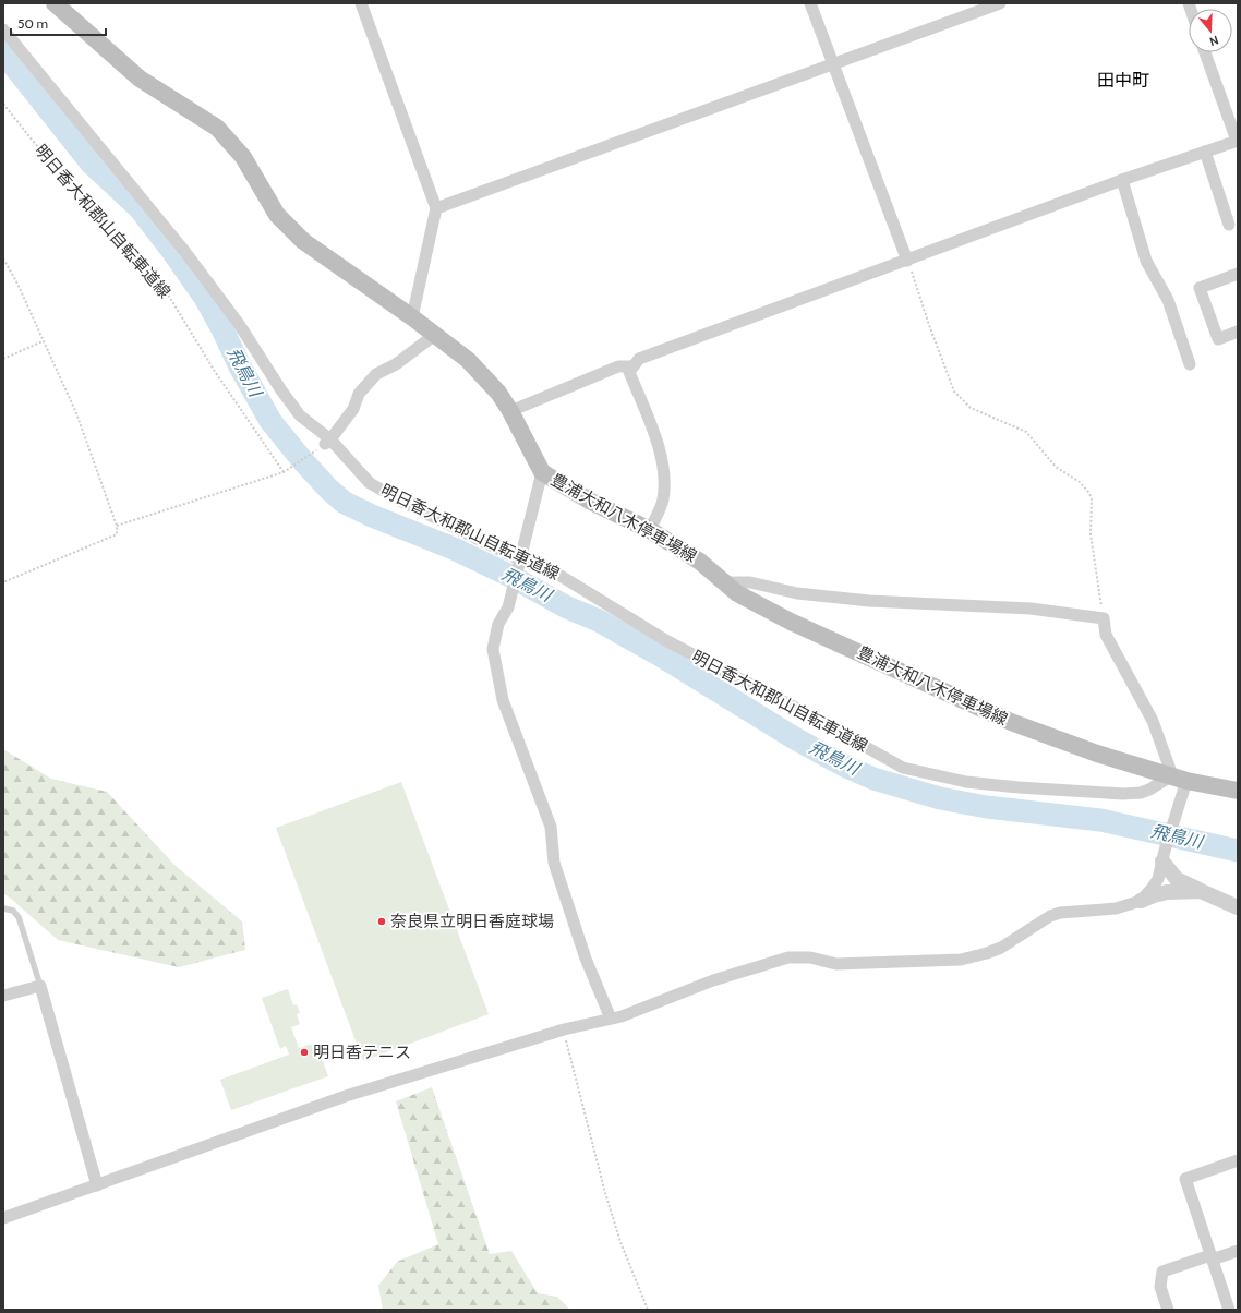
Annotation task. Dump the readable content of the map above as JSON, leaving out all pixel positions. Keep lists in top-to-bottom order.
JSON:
{
  "streets": {
    "main road": ["豊浦大和八木停車場線"],
    "street": ["明日香大和郡山自転車道線"]
  },
  "crossings": [
    ["明日香大和郡山自転車道線", "豊浦大和八木停車場線"]
  ],
  "districts": ["田中町"],
  "water": ["飛鳥川"],
  "places": ["奈良県立明日香庭球場", "明日香テニス"],
  "scale_bar": "50 m",
  "north": "bottom"
}
